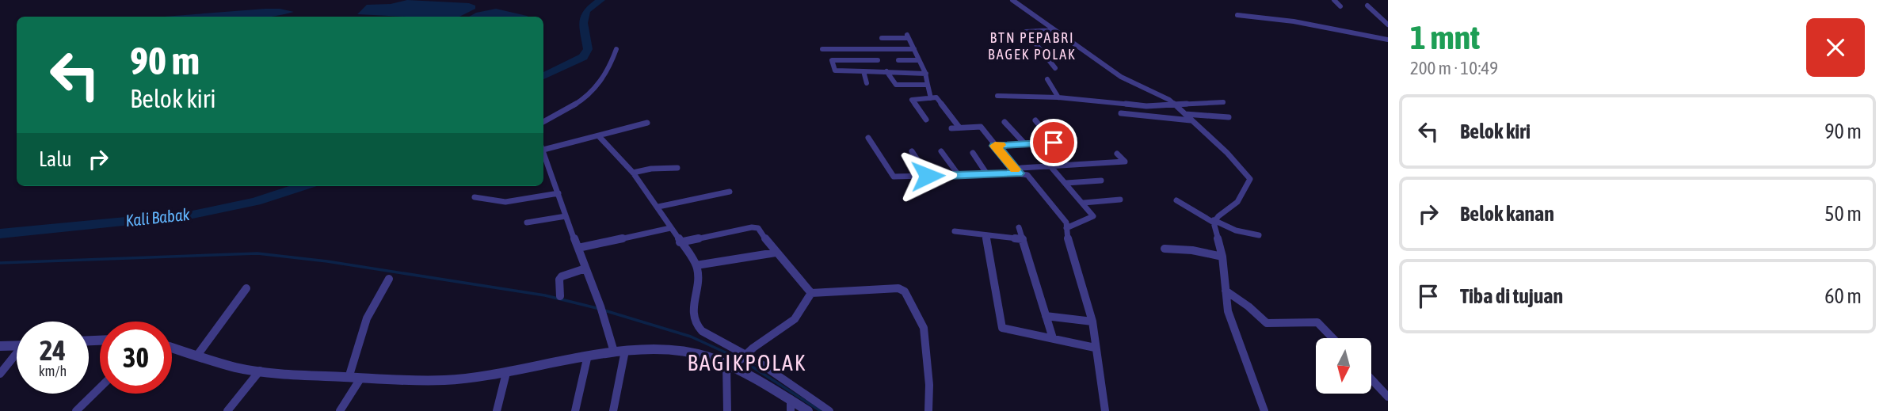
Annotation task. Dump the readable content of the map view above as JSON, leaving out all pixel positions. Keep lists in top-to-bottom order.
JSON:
{
  "districts": ["BTN PEPABRI BAGEK POLAK", "BAGIKPOLAK"],
  "water": ["Kali Babak"],
  "north": "bottom",
  "page": {
    "heading": ["1 mnt", "200 m · 10:49"],
    "turn": ["90 m", "Belok kiri"],
    "list": [
      {
        "name": "Belok kiri",
        "value": "90 m"
      },
      {
        "name": "Belok kanan",
        "value": "50 m"
      },
      {
        "name": "Tiba di tujuan",
        "value": "60 m"
      }
    ],
    "then": "Lalu",
    "speed": "24 km/h",
    "limit": "30"
  }
}
